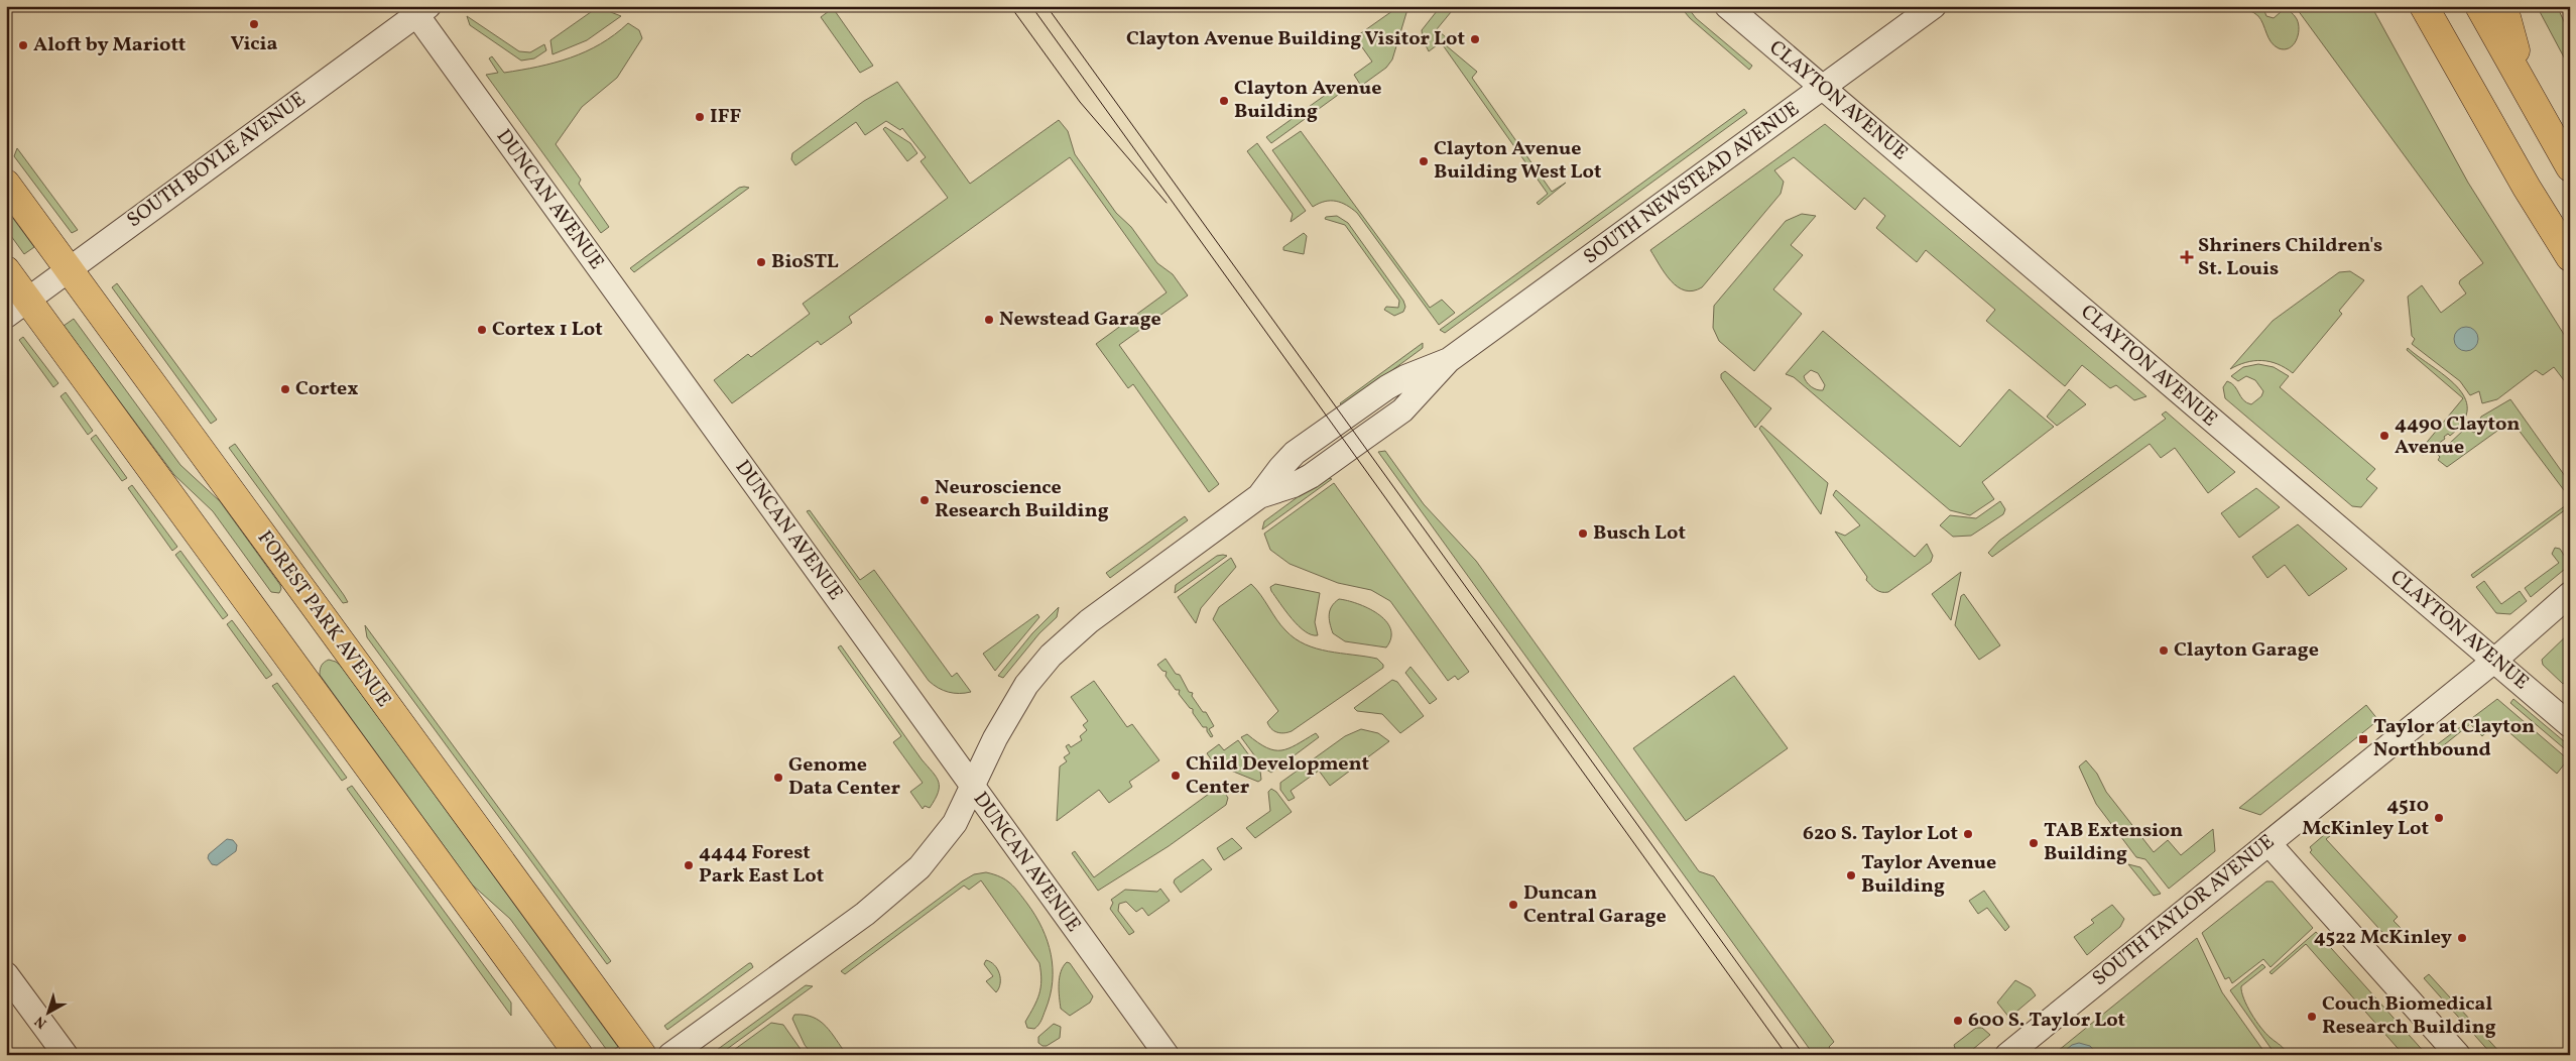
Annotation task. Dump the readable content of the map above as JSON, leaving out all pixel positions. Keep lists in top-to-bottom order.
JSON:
{
  "streets": {
    "main road": ["FOREST PARK AVENUE"],
    "street": [
      "CLAYTON AVENUE",
      "SOUTH BOYLE AVENUE",
      "SOUTH NEWSTEAD AVENUE",
      "DUNCAN AVENUE",
      "SOUTH TAYLOR AVENUE"
    ]
  },
  "crossings": [
    ["CLAYTON AVENUE", "SOUTH NEWSTEAD AVENUE"],
    ["CLAYTON AVENUE", "SOUTH TAYLOR AVENUE"],
    ["SOUTH BOYLE AVENUE", "DUNCAN AVENUE"],
    ["SOUTH BOYLE AVENUE", "FOREST PARK AVENUE"],
    ["SOUTH NEWSTEAD AVENUE", "DUNCAN AVENUE"]
  ],
  "places": {
    "other": [
      "Vicia",
      "Clayton Avenue Building Visitor Lot",
      "Aloft by Mariott",
      "Clayton Avenue Building",
      "IFF",
      "Clayton Avenue Building West Lot",
      "BioSTL",
      "Newstead Garage",
      "Cortex 1 Lot",
      "Cortex",
      "4490 Clayton Avenue",
      "Neuroscience Research Building",
      "Busch Lot",
      "Clayton Garage",
      "Child Development Center",
      "Genome Data Center",
      "4510 McKinley Lot",
      "620 S. Taylor Lot",
      "TAB Extension Building",
      "4444 Forest Park East Lot",
      "Taylor Avenue Building",
      "Duncan Central Garage",
      "4522 McKinley",
      "Couch Biomedical Research Building",
      "600 S. Taylor Lot"
    ],
    "health": ["Shriners Children's St. Louis"],
    "transit": ["Taylor at Clayton Northbound"]
  },
  "north": "bottom left"
}
